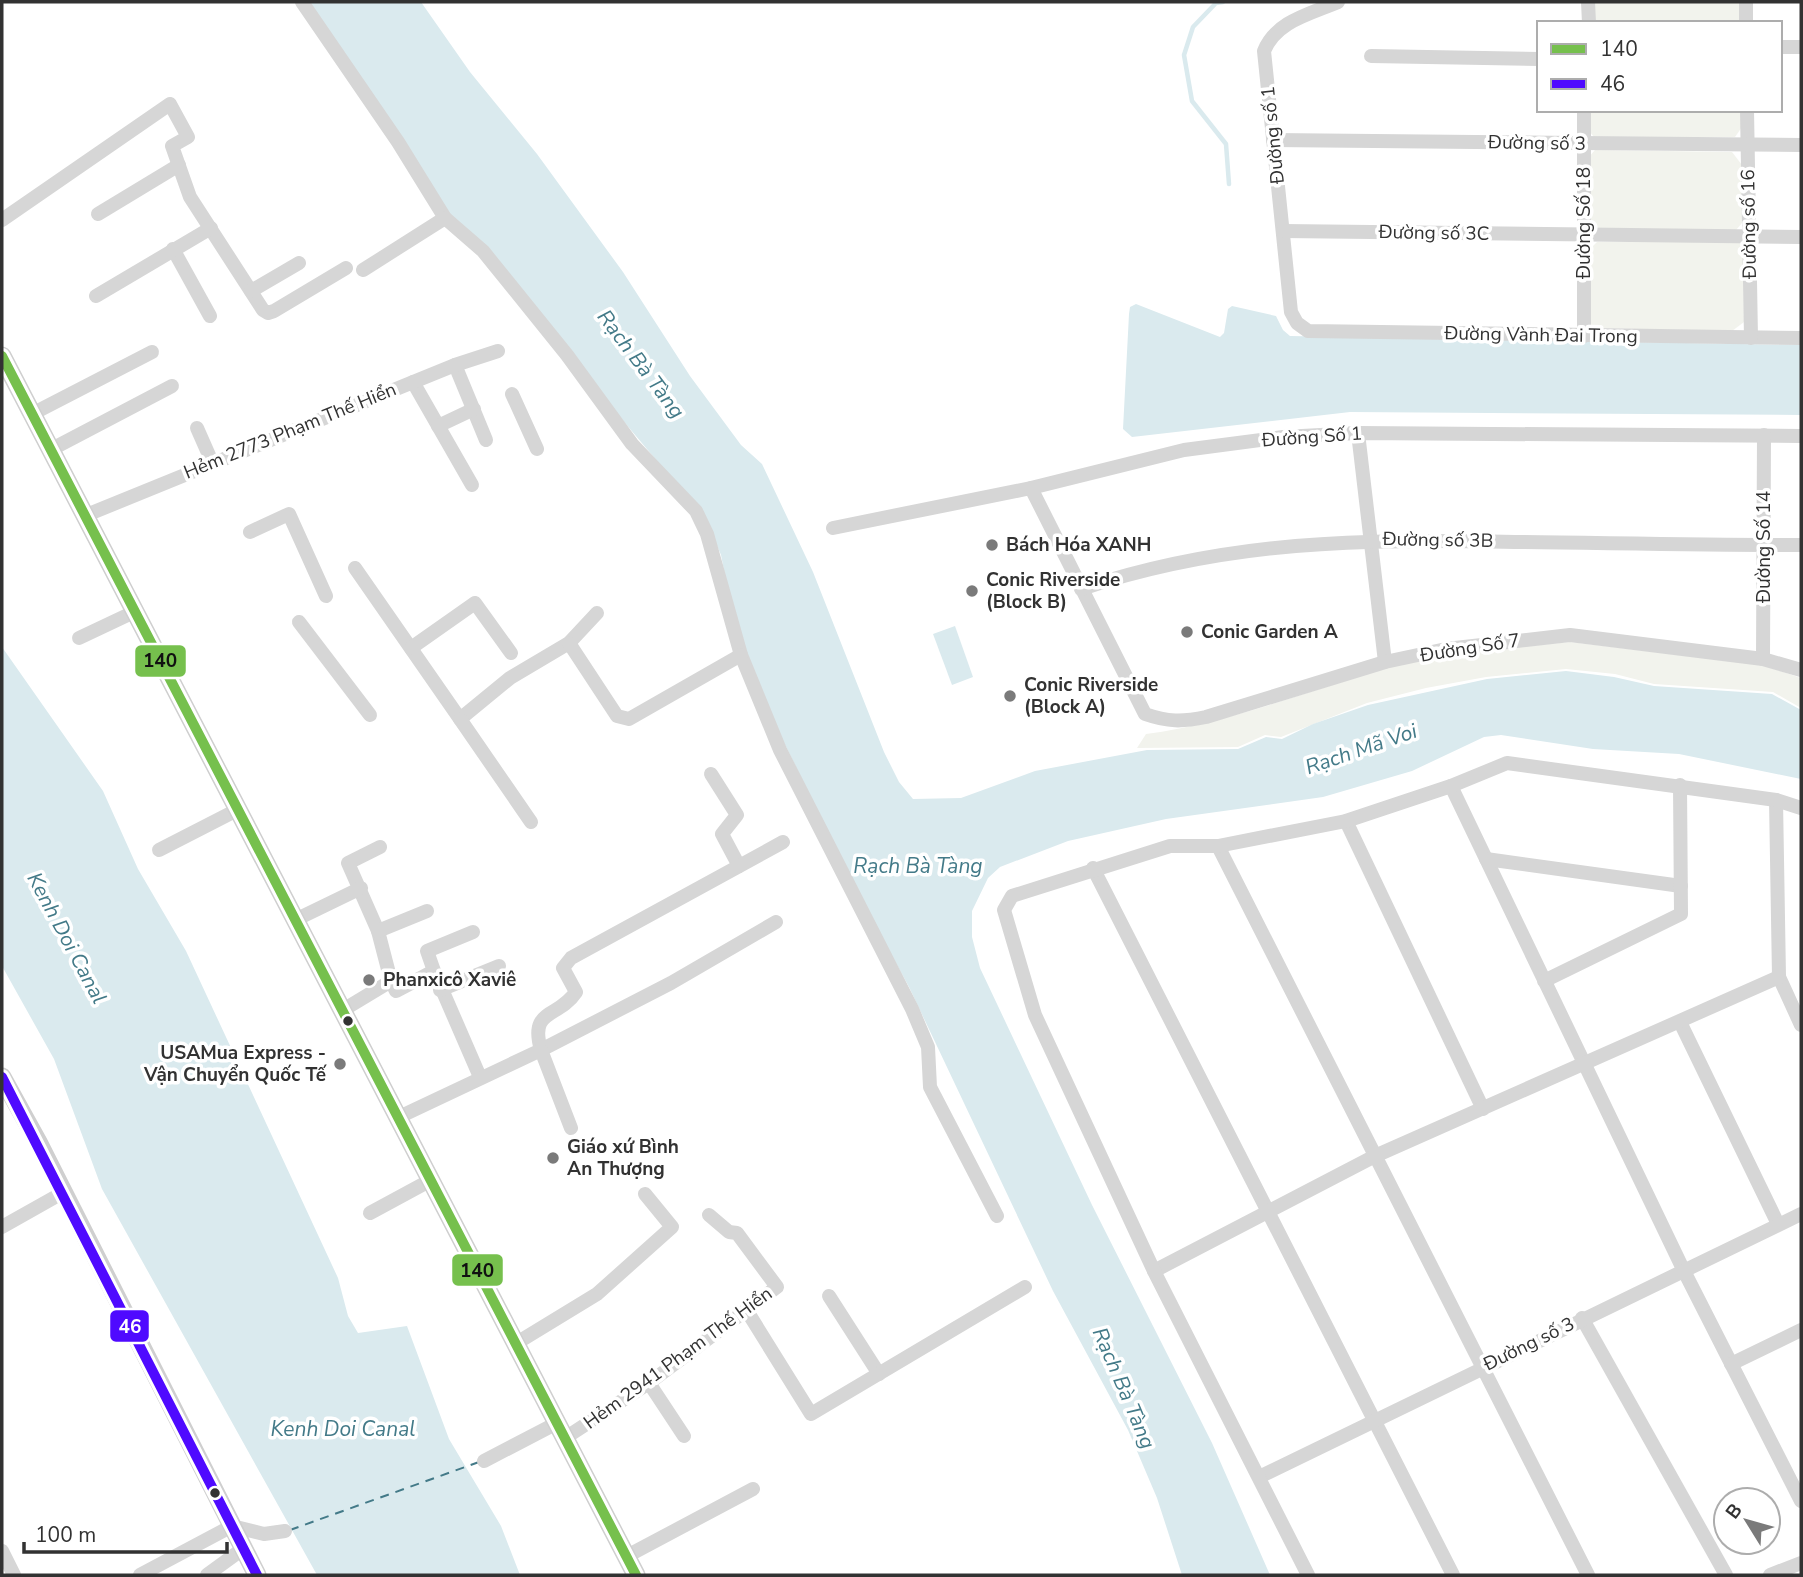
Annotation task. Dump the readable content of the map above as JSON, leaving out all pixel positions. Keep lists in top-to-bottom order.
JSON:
{
  "streets": {
    "street": [
      "Đường số 1",
      "Đường số 3",
      "Đường Số 18",
      "Đường số 16",
      "Đường số 3C",
      "Đường Vành Đai Trong",
      "Hẻm 2773 Phạm Thế Hiển",
      "Đường Số 1",
      "Đường số 3B",
      "Đường Số 14",
      "Đường Số 7",
      "Hẻm 2941 Phạm Thế Hiển"
    ]
  },
  "crossings": [
    ["Đường số 1", "Đường số 3"],
    ["Đường số 1", "Đường số 3C"],
    ["Đường số 1", "Đường Vành Đai Trong"],
    ["Đường số 3", "Đường Số 18"],
    ["Đường số 3", "Đường số 16"],
    ["Đường Số 18", "Đường số 3C"],
    ["Đường Số 18", "Đường Vành Đai Trong"],
    ["Đường số 16", "Đường Vành Đai Trong"],
    ["Đường Số 1", "Đường Số 14"],
    ["Đường số 3B", "Đường Số 14"],
    ["Đường số 3B", "Đường Số 7"],
    ["Đường Số 14", "Đường Số 7"]
  ],
  "water": ["Rạch Bà Tàng", "Rạch Mã Voi", "Kenh Doi Canal"],
  "places": [
    "Bách Hóa XANH",
    "Conic Riverside (Block B)",
    "Conic Garden A",
    "Conic Riverside (Block A)",
    "Phanxicô Xaviê",
    "USAMua Express - Vận Chuyển Quốc Tế",
    "Giáo xứ Bình An Thượng"
  ],
  "lines": ["transit line 140", "transit line 46"],
  "legend": ["140", "46"],
  "scale_bar": "100 m",
  "north": "top left"
}
